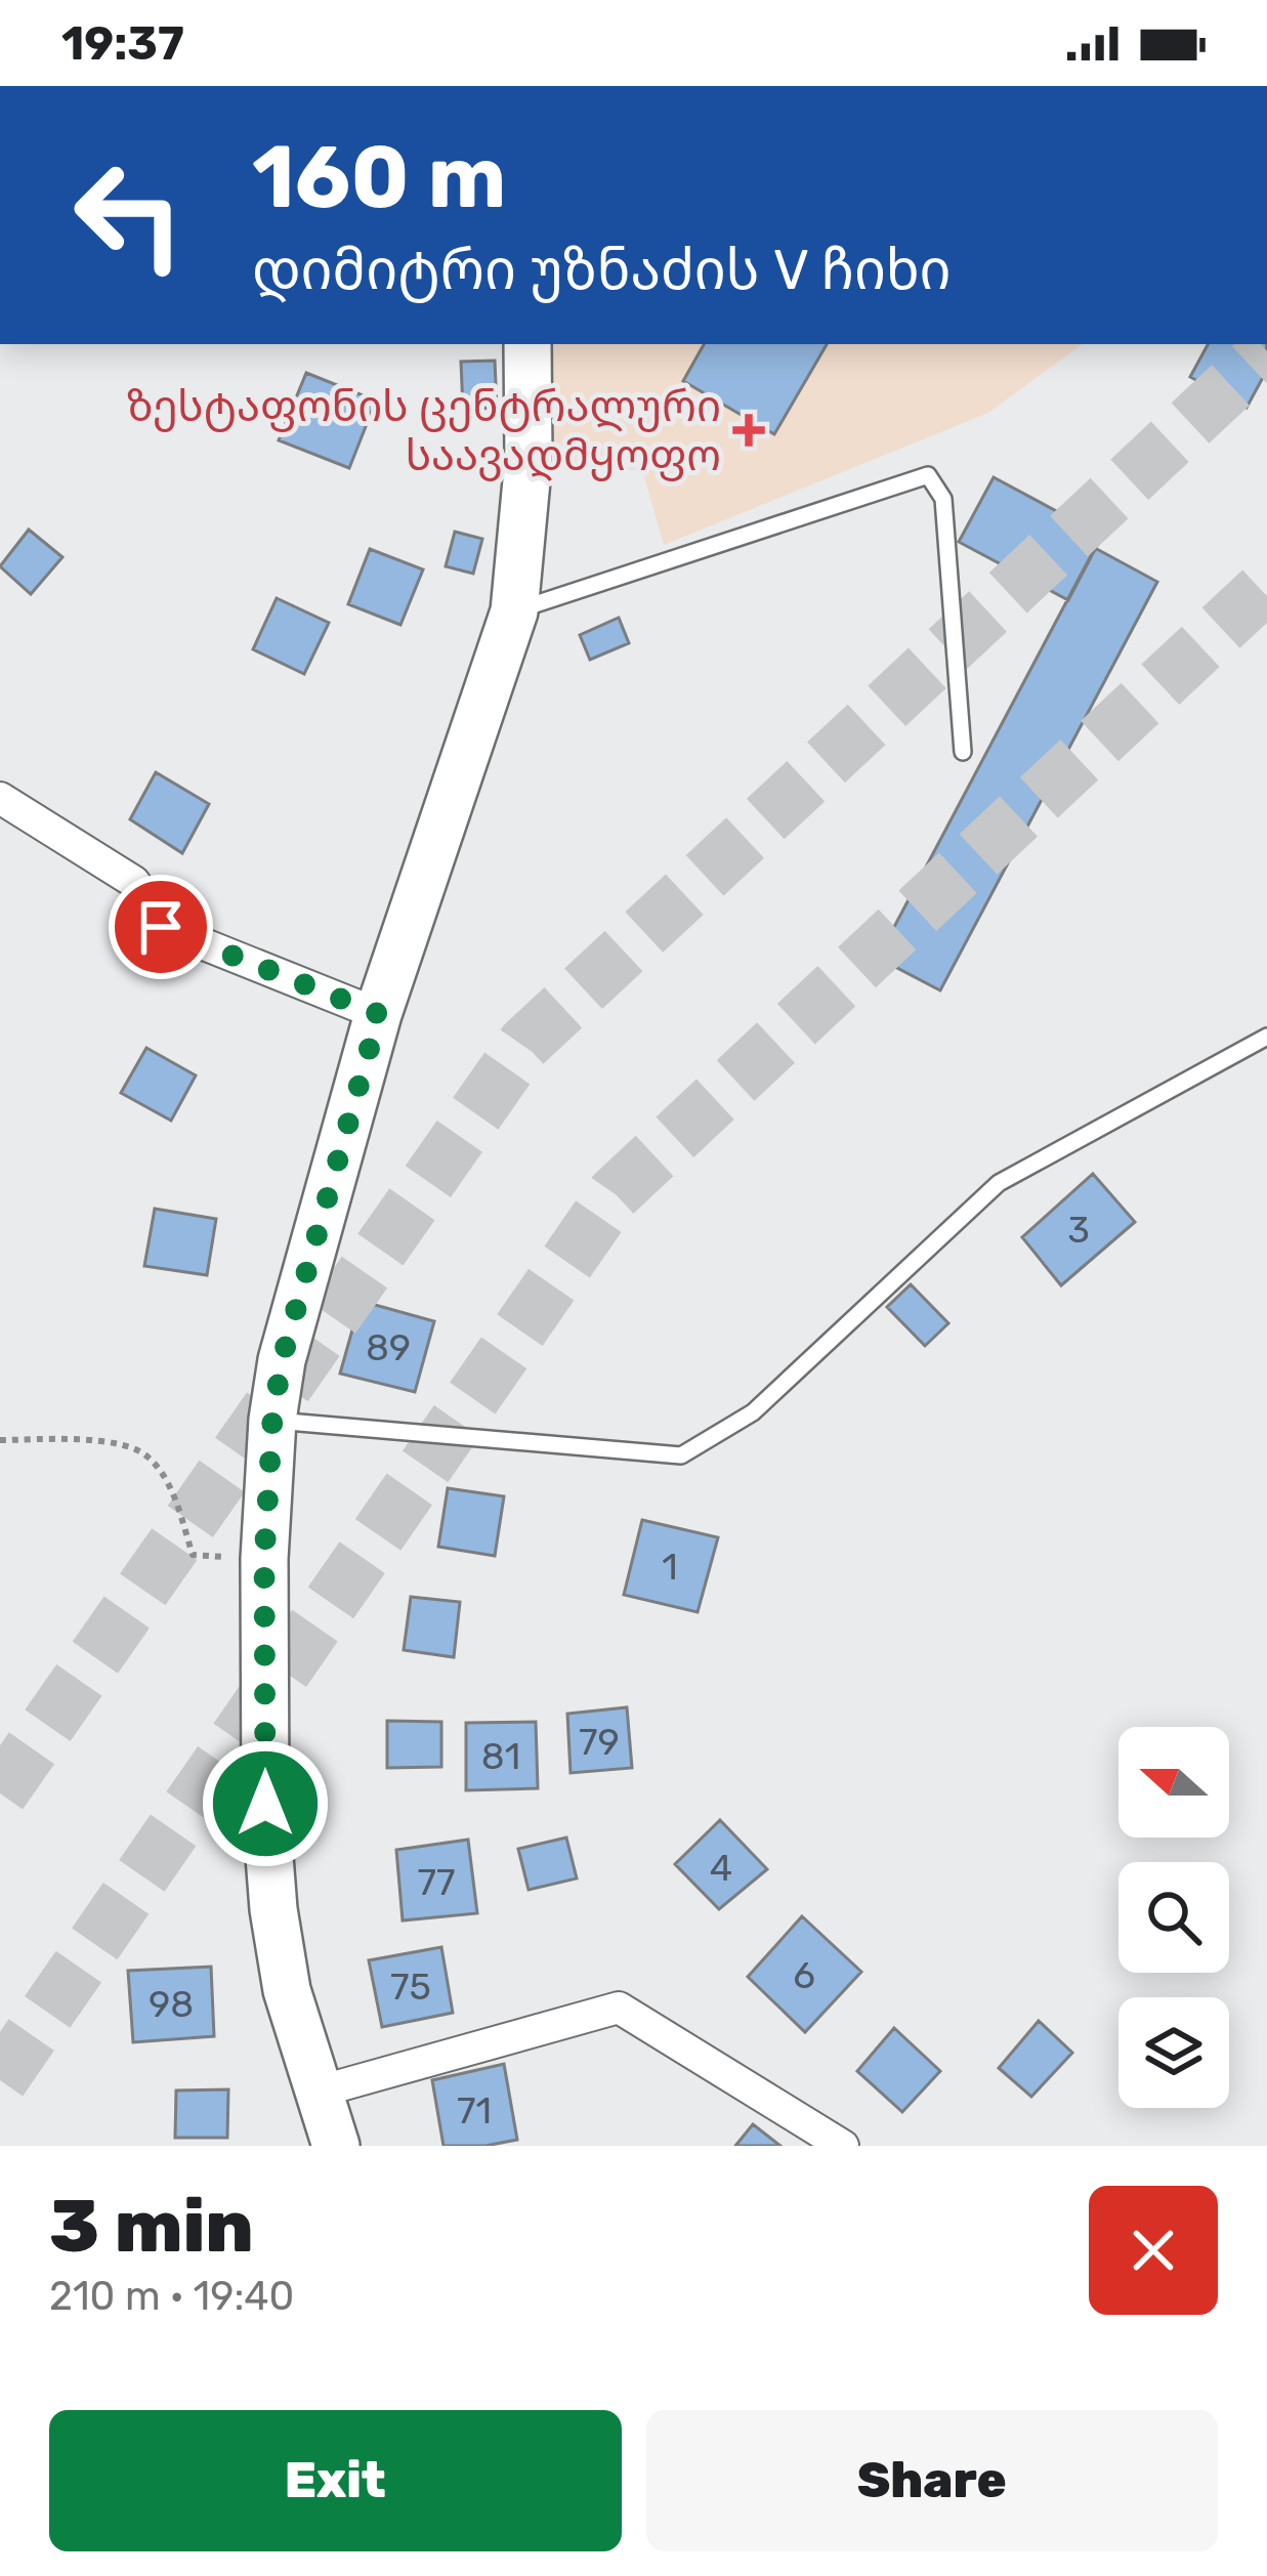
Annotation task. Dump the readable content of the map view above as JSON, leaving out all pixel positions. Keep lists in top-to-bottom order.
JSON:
{
  "places": {
    "health": ["ზესტაფონის ცენტრალური საავადმყოფო"]
  },
  "house_numbers": [
    "3",
    "89",
    "1",
    "79",
    "81",
    "4",
    "77",
    "6",
    "75",
    "98",
    "71"
  ],
  "north": "left",
  "page": {
    "status": "19:37",
    "turn": ["160 m", "დიმიტრი უზნაძის V ჩიხი"],
    "heading": ["3 min", "210 m · 19:40"],
    "buttons": ["Exit", "Share"]
  }
}
